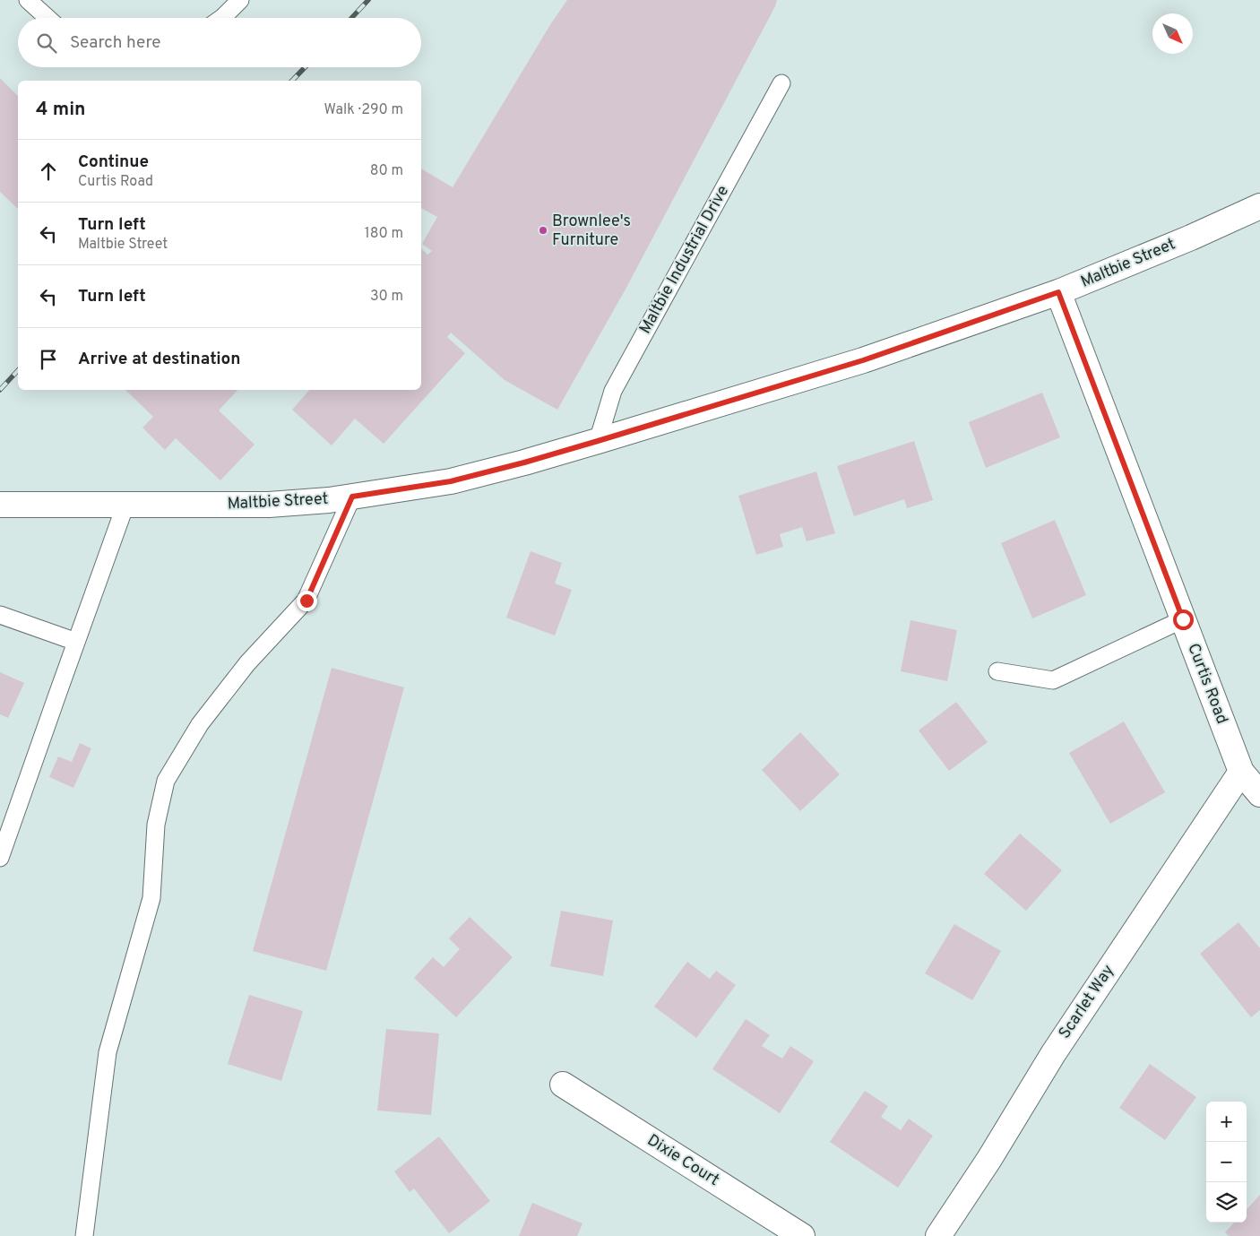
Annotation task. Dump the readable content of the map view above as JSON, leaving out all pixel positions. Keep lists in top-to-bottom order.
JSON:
{
  "streets": {
    "street": [
      "Maltbie Street",
      "Curtis Road",
      "Scarlet Way",
      "Dixie Court"
    ],
    "lane": ["Maltbie Industrial Drive"]
  },
  "crossings": [
    ["Maltbie Industrial Drive", "Maltbie Street"],
    ["Maltbie Street", "Curtis Road"],
    ["Curtis Road", "Scarlet Way"]
  ],
  "places": ["Brownlee's Furniture"],
  "north": "bottom right",
  "page": {
    "search": "Search here",
    "heading": ["4 min", "Walk · 290 m"],
    "list": [
      ["Continue", "Curtis Road", "80 m"],
      ["Turn left", "Maltbie Street", "180 m"],
      ["Turn left", "30 m"],
      "Arrive at destination"
    ],
    "map_buttons": ["+", "−"]
  }
}
